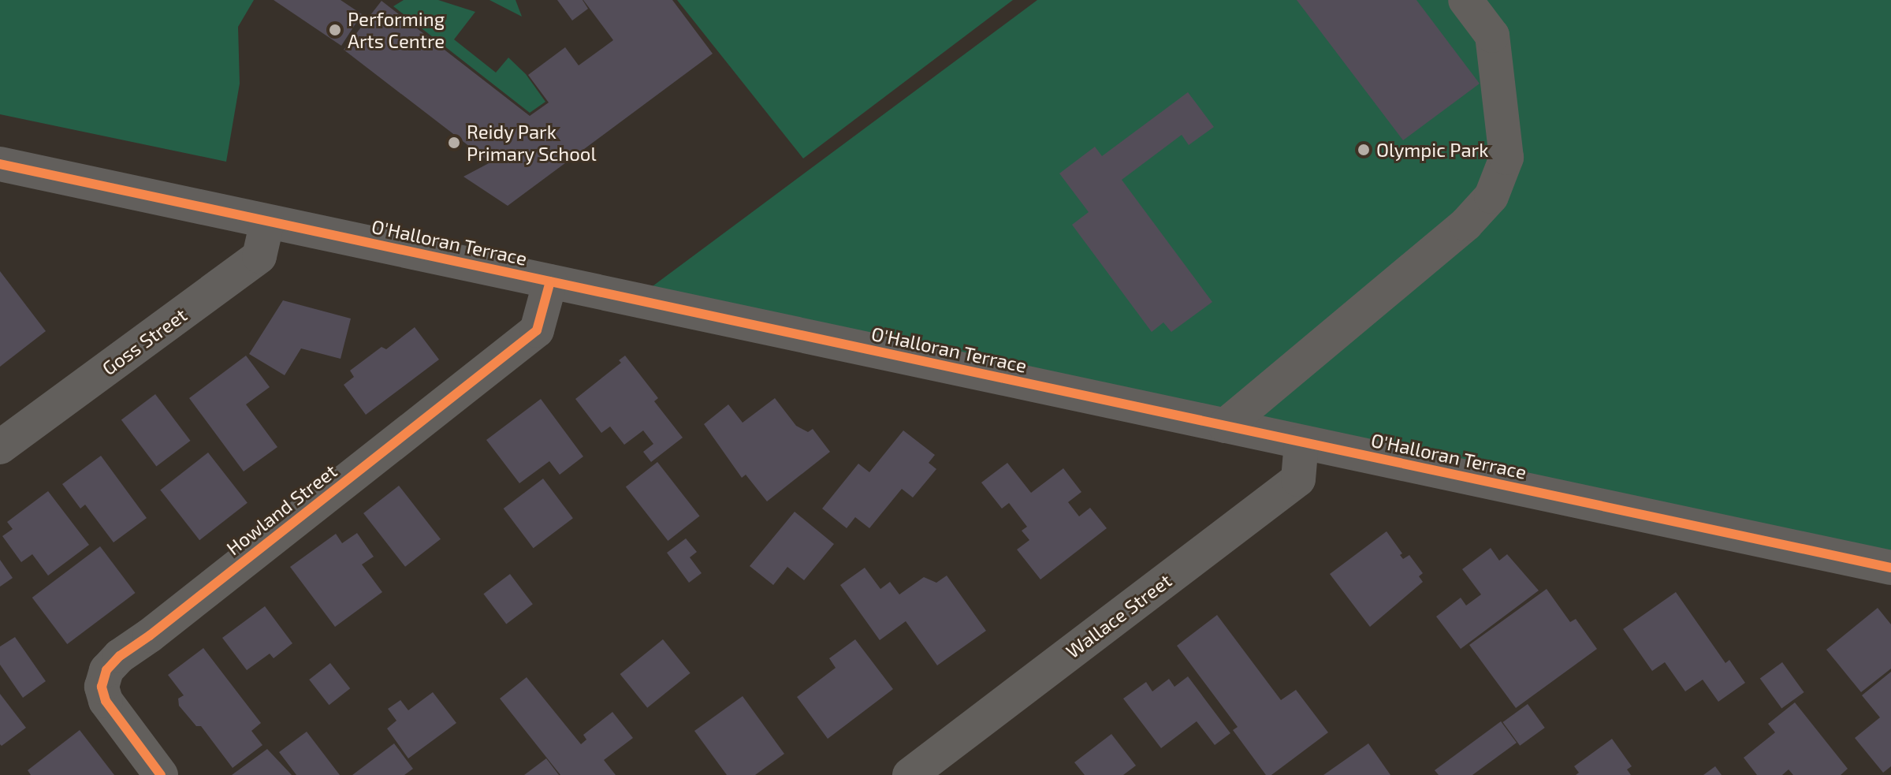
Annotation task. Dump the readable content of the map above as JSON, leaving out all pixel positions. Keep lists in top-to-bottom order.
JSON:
{
  "streets": {
    "street": [
      "O'Halloran Terrace",
      "Goss Street",
      "Howland Street",
      "Wallace Street"
    ]
  },
  "crossings": [
    ["O'Halloran Terrace", "Goss Street"],
    ["O'Halloran Terrace", "Howland Street"],
    ["O'Halloran Terrace", "Wallace Street"]
  ],
  "places": ["Performing Arts Centre", "Reidy Park Primary School", "Olympic Park"]
}
